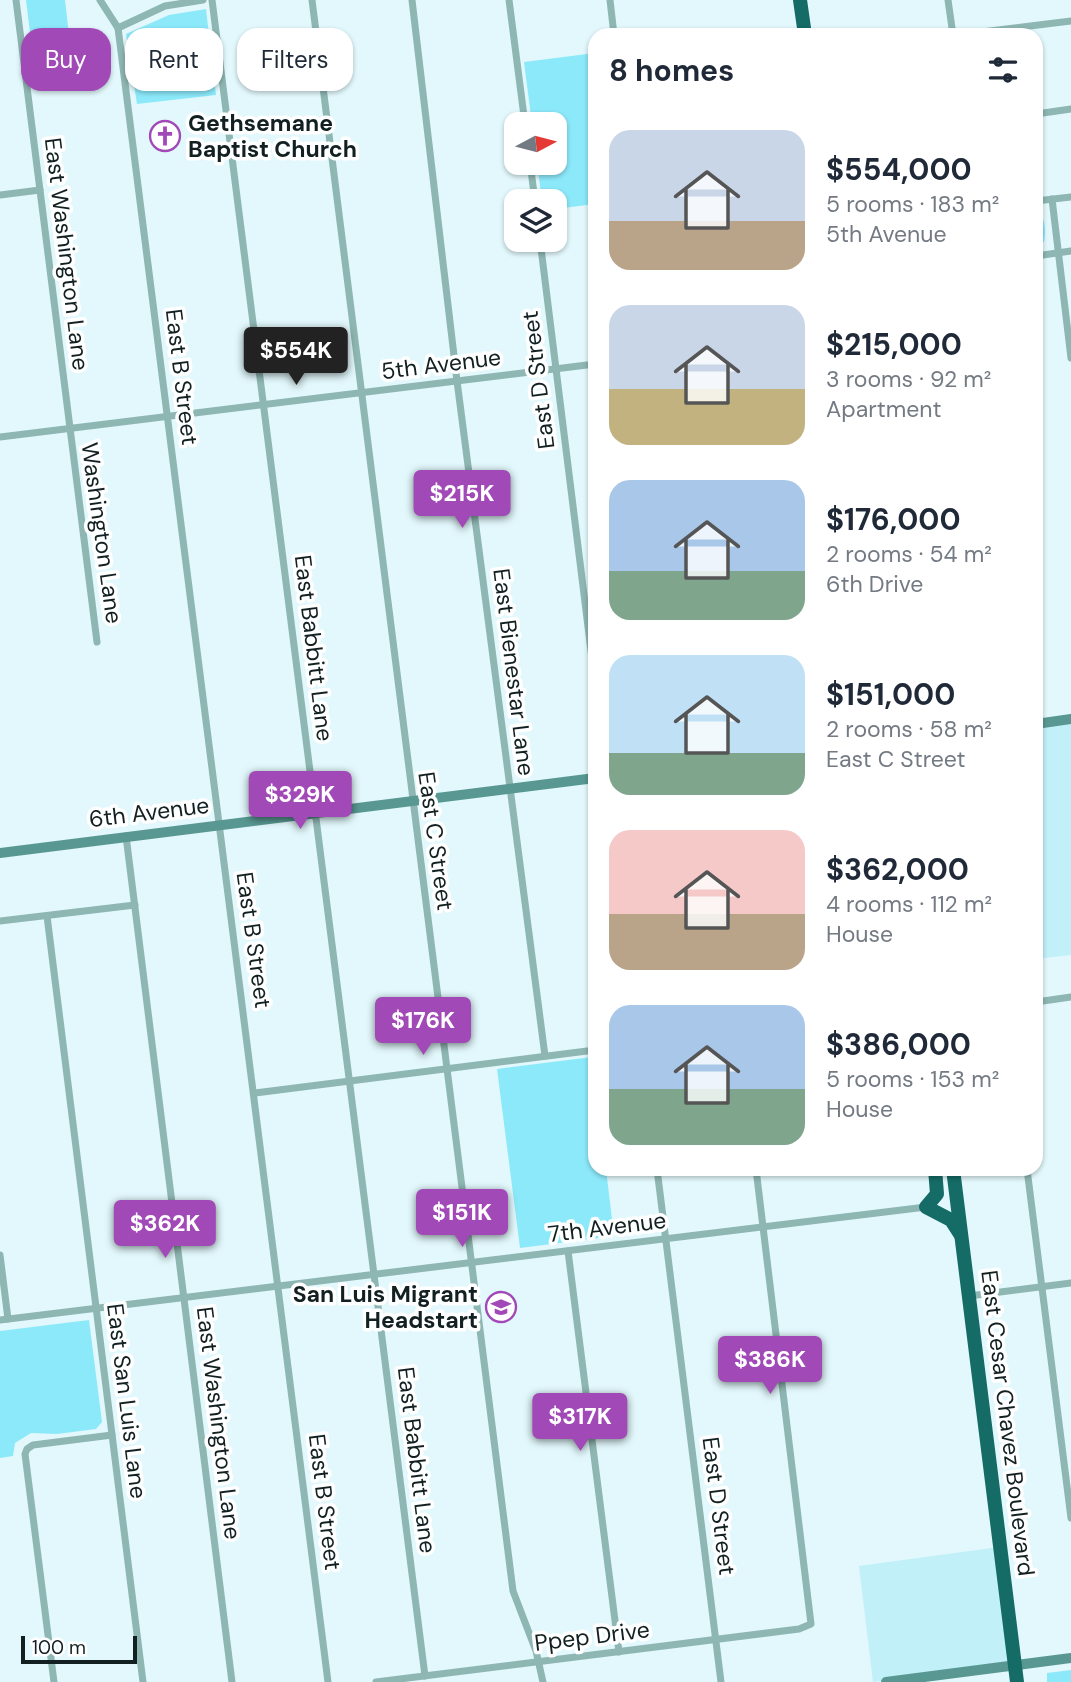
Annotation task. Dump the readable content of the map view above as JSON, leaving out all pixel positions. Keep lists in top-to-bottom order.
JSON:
{
  "streets": {
    "highway": ["East Cesar Chavez Boulevard"],
    "street": [
      "East Washington Lane",
      "5th Avenue",
      "East B Street",
      "East D Street",
      "Washington Lane",
      "East Babbitt Lane",
      "East Bienestar Lane",
      "6th Avenue",
      "East C Street",
      "7th Avenue",
      "East San Luis Lane",
      "Ppep Drive"
    ]
  },
  "crossings": [
    ["East Washington Lane", "5th Avenue"],
    ["East Washington Lane", "Washington Lane"],
    ["East Washington Lane", "6th Avenue"],
    ["East Washington Lane", "7th Avenue"],
    ["5th Avenue", "East B Street"],
    ["5th Avenue", "East D Street"],
    ["5th Avenue", "Washington Lane"],
    ["5th Avenue", "East Babbitt Lane"],
    ["5th Avenue", "East Bienestar Lane"],
    ["5th Avenue", "East C Street"],
    ["East B Street", "6th Avenue"],
    ["East B Street", "7th Avenue"],
    ["East D Street", "7th Avenue"],
    ["East D Street", "Ppep Drive"],
    ["East Babbitt Lane", "6th Avenue"],
    ["East Babbitt Lane", "7th Avenue"],
    ["East Babbitt Lane", "Ppep Drive"],
    ["East Bienestar Lane", "6th Avenue"],
    ["6th Avenue", "East C Street"],
    ["East C Street", "7th Avenue"],
    ["East C Street", "Ppep Drive"],
    ["7th Avenue", "East San Luis Lane"],
    ["7th Avenue", "Ppep Drive"]
  ],
  "places": {
    "church": ["Gethsemane Baptist Church"],
    "school or university": ["San Luis Migrant Headstart"]
  },
  "scale_bar": "100 m",
  "north": "right",
  "page": {
    "chip": ["Buy", "Rent", "Filters"],
    "heading": "8 homes",
    "list": [
      {
        "name": "$554,000",
        "note": "5 rooms · 183 m² · 5th Avenue"
      },
      {
        "name": "$215,000",
        "note": "3 rooms · 92 m² · Apartment"
      },
      {
        "name": "$176,000",
        "note": "2 rooms · 54 m² · 6th Drive"
      },
      {
        "name": "$151,000",
        "note": "2 rooms · 58 m² · East C Street"
      },
      {
        "name": "$362,000",
        "note": "4 rooms · 112 m² · House"
      },
      {
        "name": "$386,000",
        "note": "5 rooms · 153 m² · House"
      }
    ],
    "price": [
      "$554K",
      "$215K",
      "$329K",
      "$176K",
      "$151K",
      "$362K",
      "$386K",
      "$317K"
    ],
    "scale": "100 m"
  }
}
